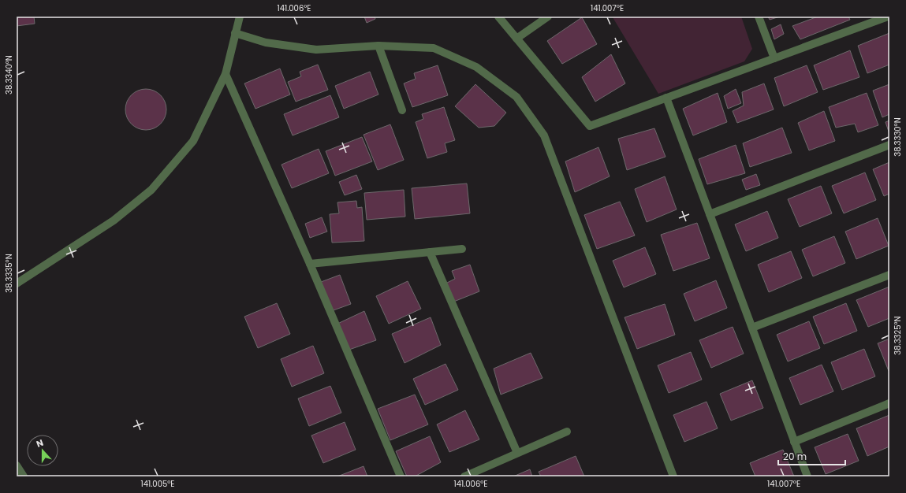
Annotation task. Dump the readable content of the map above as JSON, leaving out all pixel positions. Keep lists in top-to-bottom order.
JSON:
{
  "scale_bar": "20 m",
  "north": "top",
  "coordinates": [
    "141.006°E",
    "141.007°E",
    "38.3340°N",
    "38.3330°N",
    "38.3335°N",
    "38.3325°N",
    "141.005°E"
  ]
}
